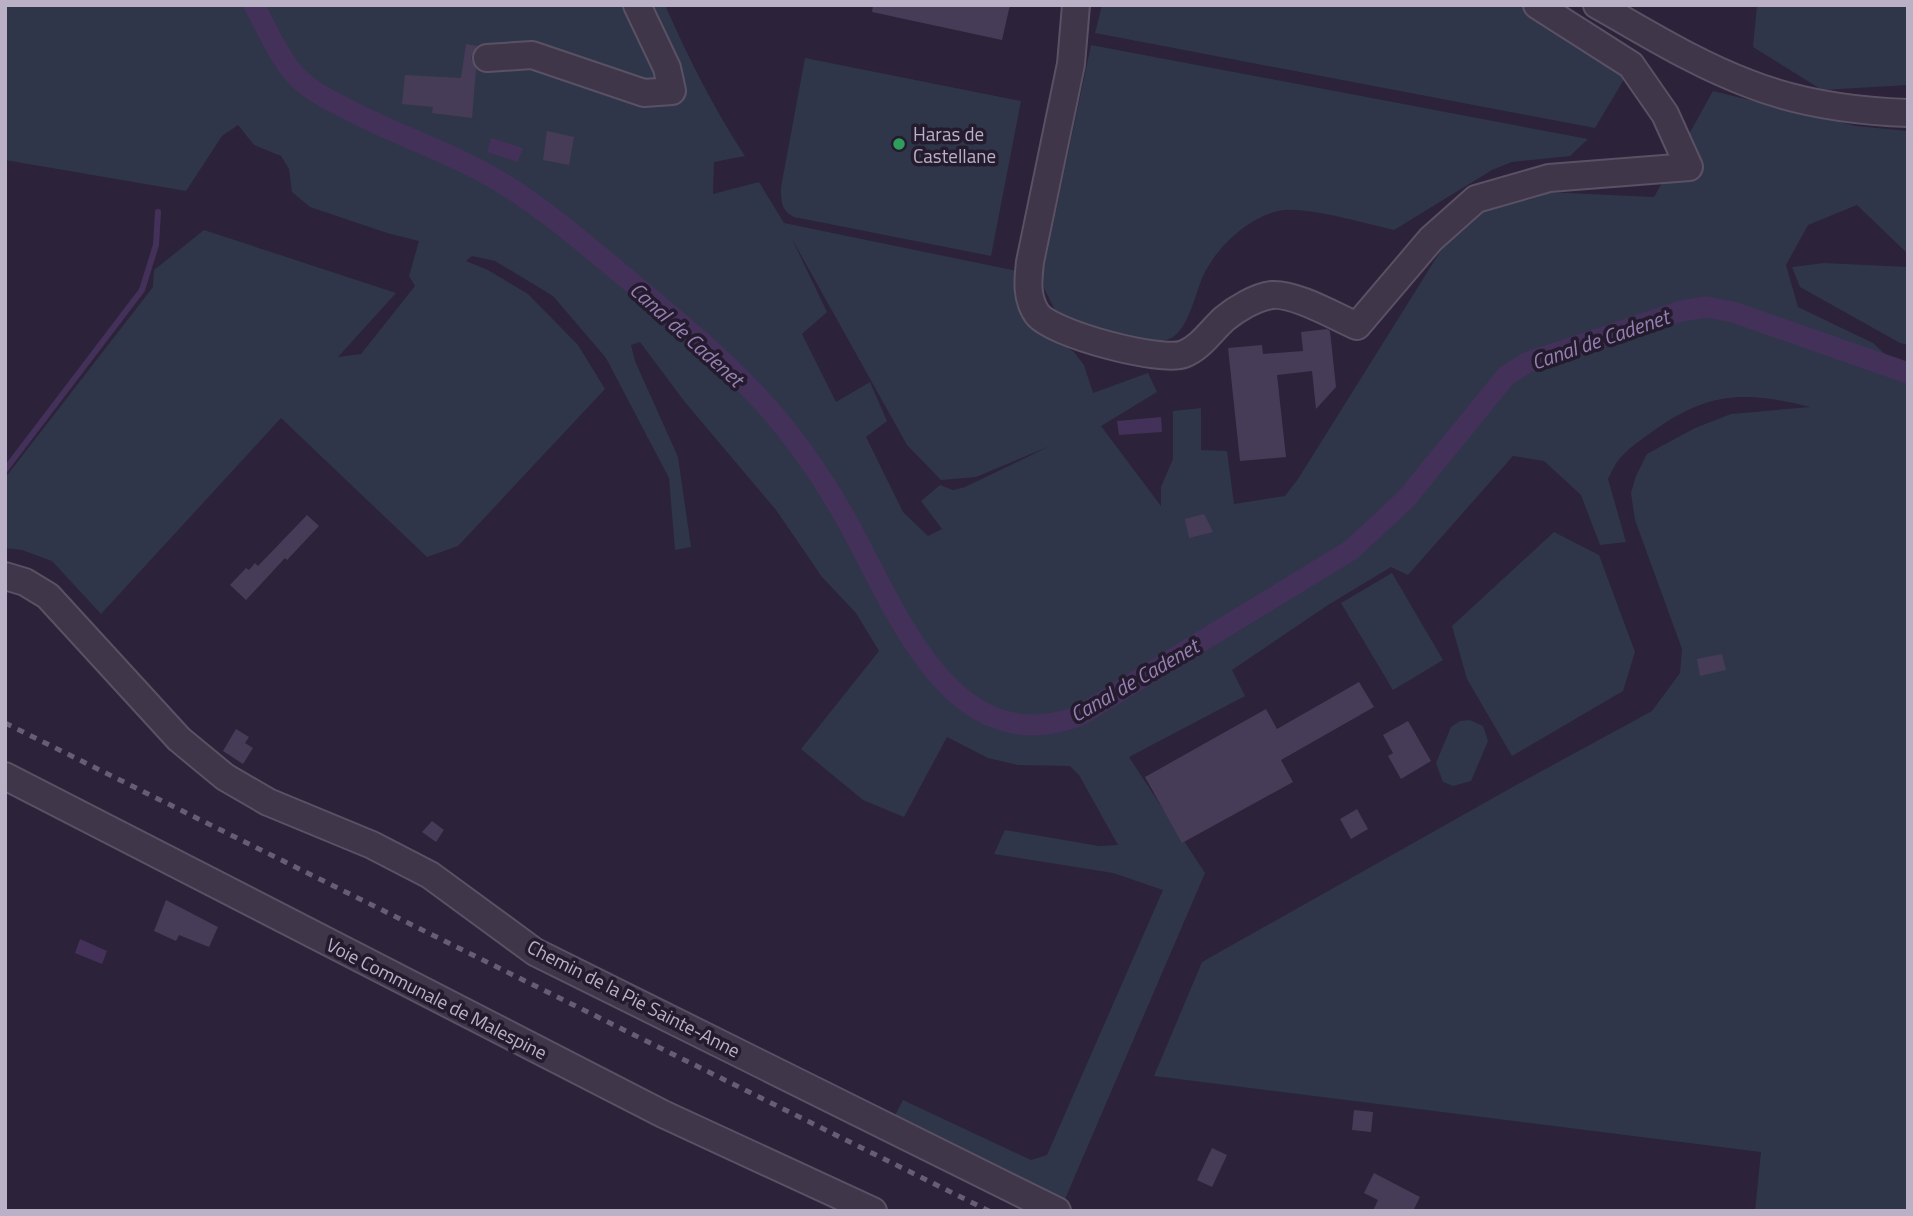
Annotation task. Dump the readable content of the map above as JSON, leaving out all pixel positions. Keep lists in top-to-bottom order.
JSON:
{
  "streets": {
    "street": ["Voie Communale de Malespine", "Chemin de la Pie Sainte-Anne"]
  },
  "water": ["Canal de Cadenet"],
  "places": ["Haras de Castellane"]
}
